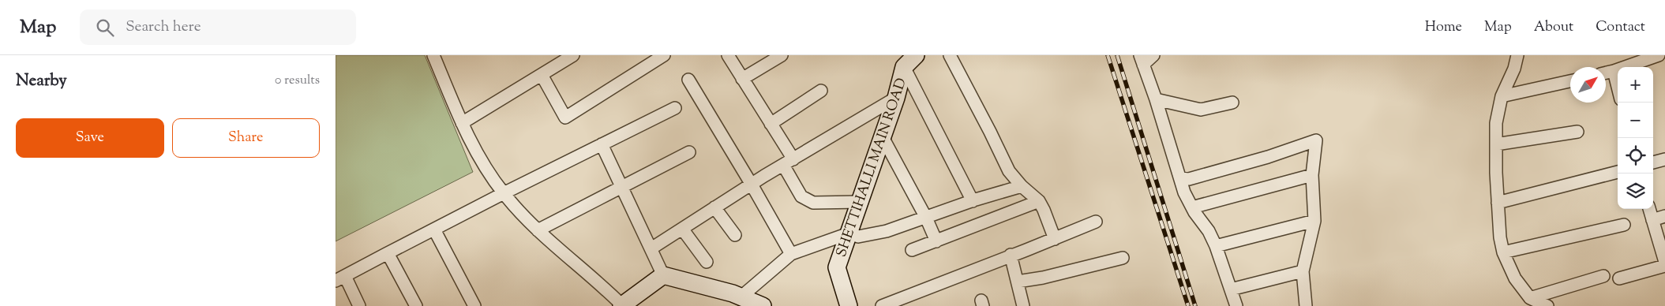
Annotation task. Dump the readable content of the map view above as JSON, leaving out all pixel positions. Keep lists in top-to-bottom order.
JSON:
{
  "streets": {
    "street": ["SHETTIHALLI MAIN ROAD"]
  },
  "north": "top right",
  "page": {
    "header": "Map",
    "search": "Search here",
    "nav": [
      "Home",
      "Map",
      "About",
      "Contact"
    ],
    "heading": ["Nearby", "0 results"],
    "map_buttons": ["+", "−"],
    "buttons": ["Save", "Share"]
  }
}
